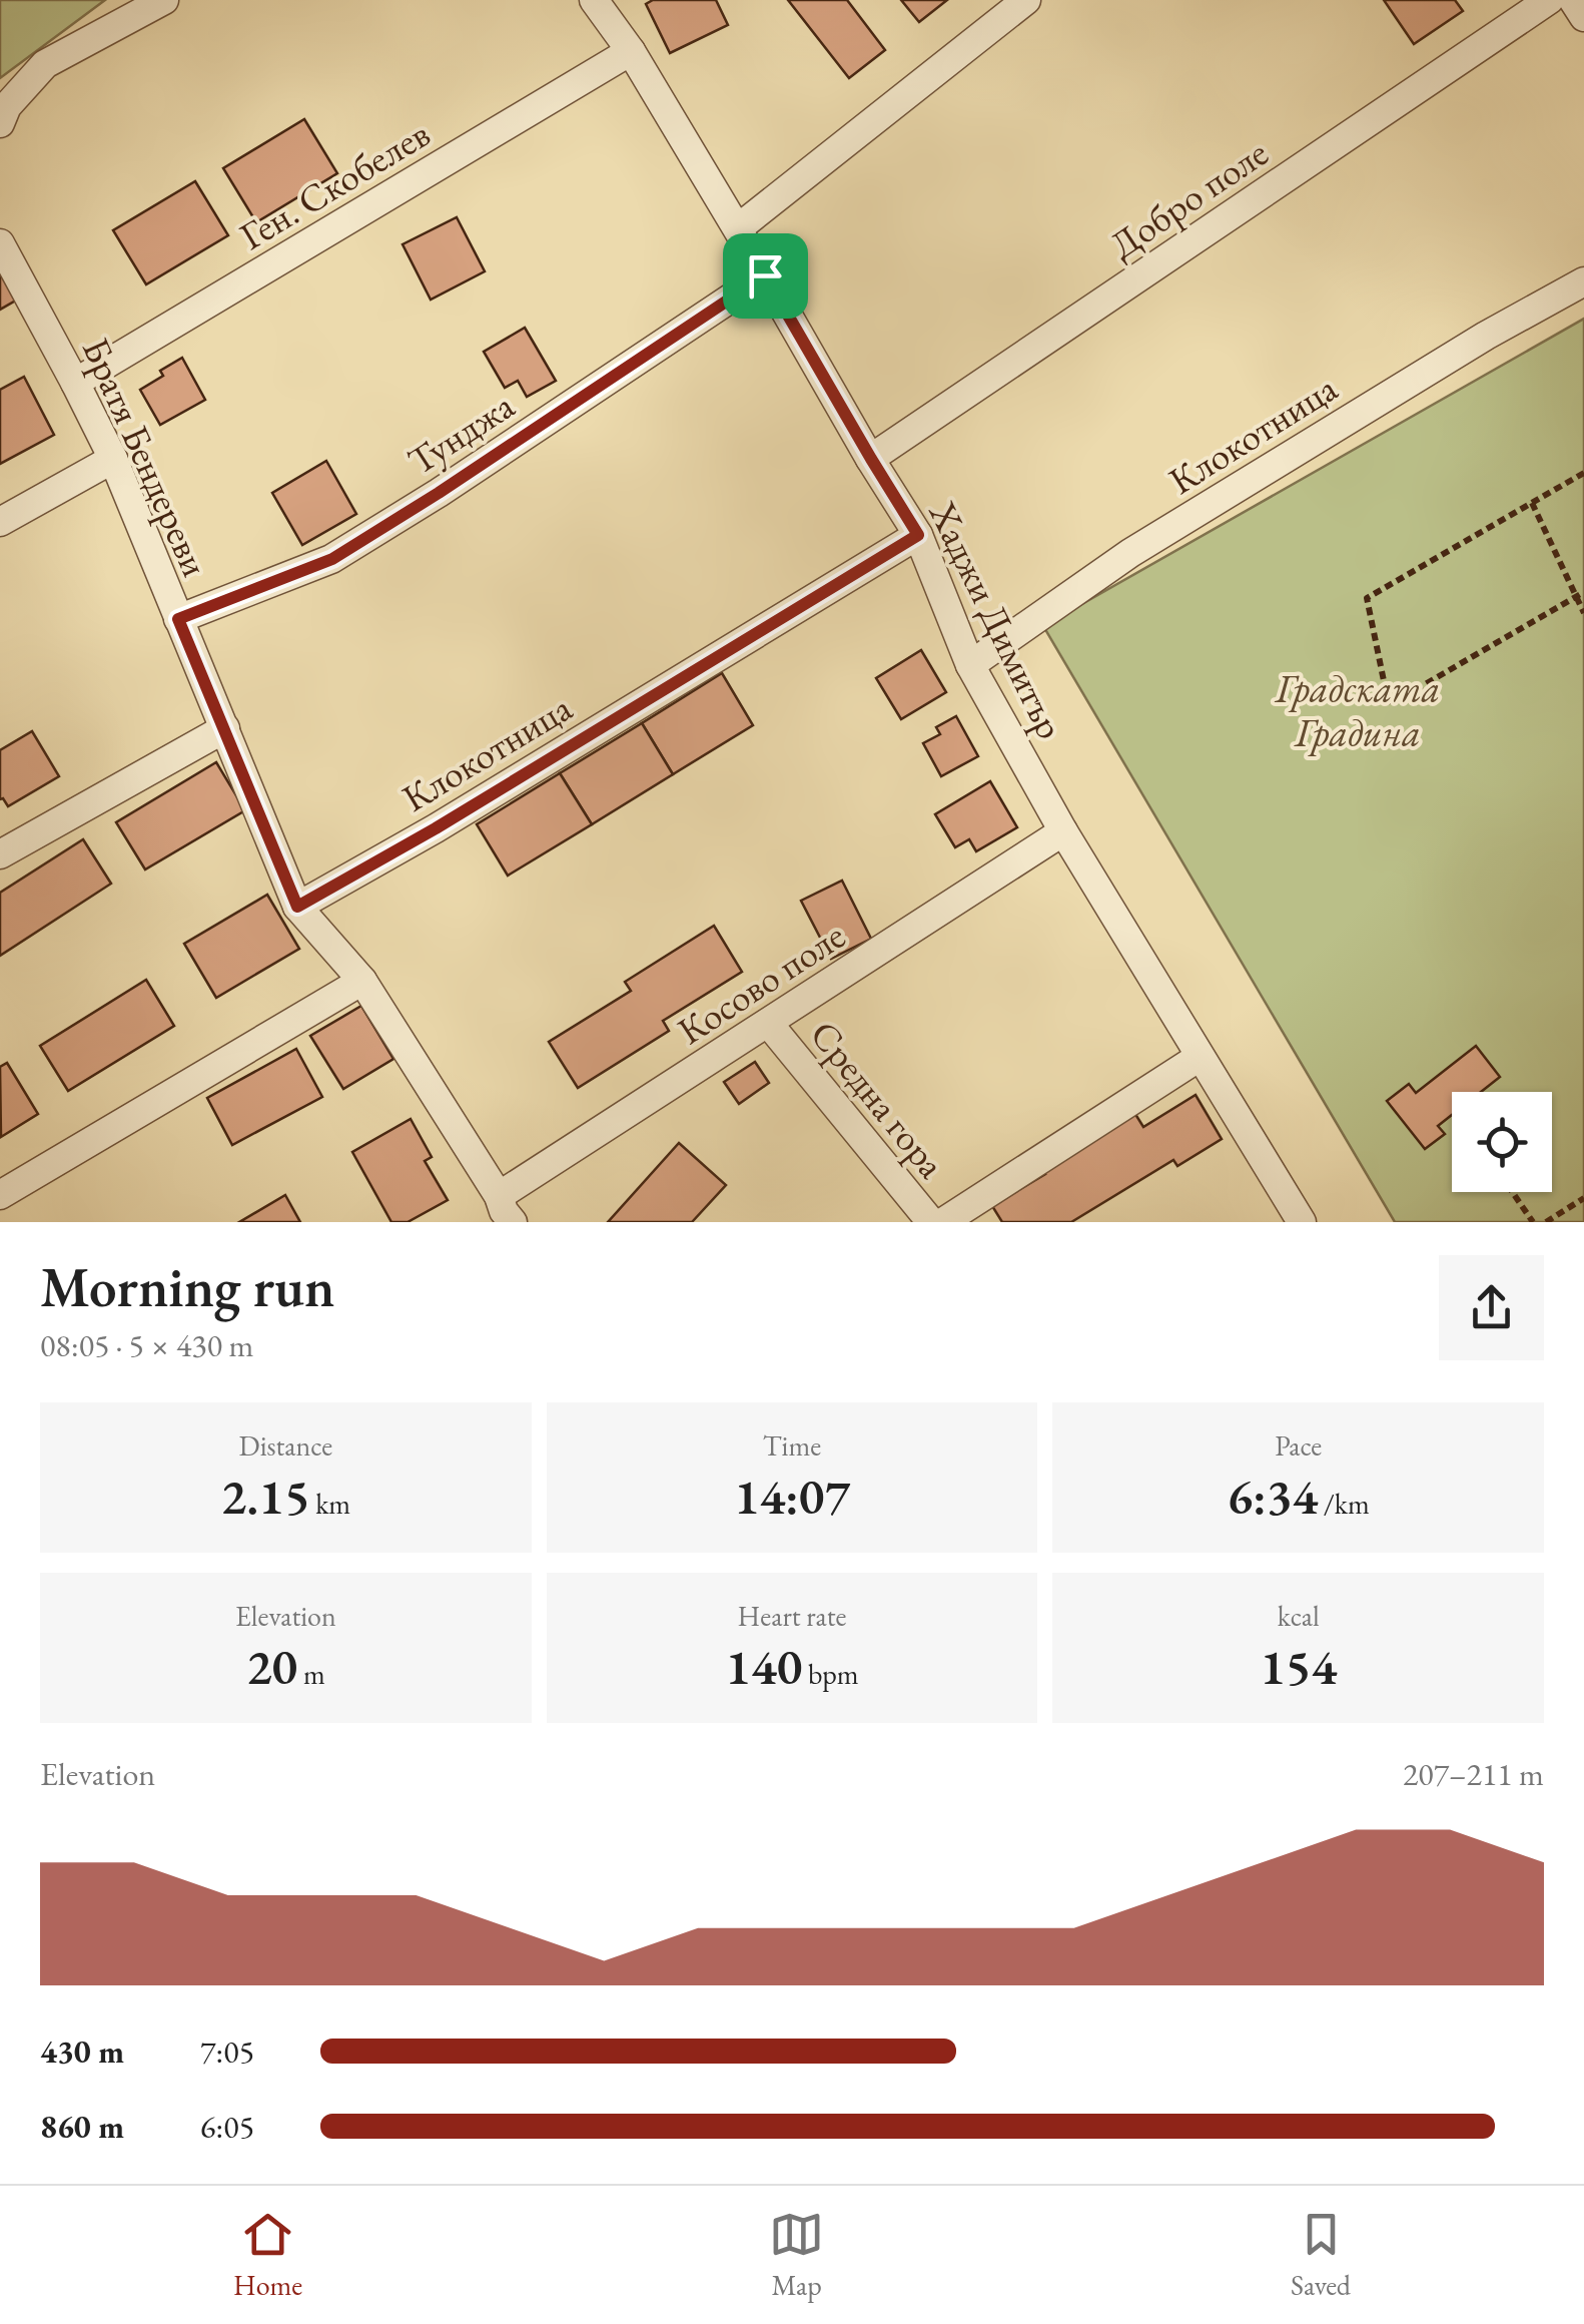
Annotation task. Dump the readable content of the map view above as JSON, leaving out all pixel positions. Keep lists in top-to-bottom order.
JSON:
{
  "streets": {
    "street": [
      "Ген. Скобелев",
      "Добро поле",
      "Тунджа",
      "Клокотница",
      "Братя Бендереви",
      "Хаджи Димитър",
      "Косово поле",
      "Средна гора"
    ]
  },
  "crossings": [
    ["Ген. Скобелев", "Братя Бендереви"],
    ["Ген. Скобелев", "Хаджи Димитър"],
    ["Добро поле", "Хаджи Димитър"],
    ["Тунджа", "Братя Бендереви"],
    ["Тунджа", "Хаджи Димитър"],
    ["Клокотница", "Братя Бендереви"],
    ["Клокотница", "Хаджи Димитър"],
    ["Братя Бендереви", "Косово поле"],
    ["Хаджи Димитър", "Косово поле"],
    ["Косово поле", "Средна гора"]
  ],
  "parks": ["Градската Градина"],
  "page": {
    "heading": ["Morning run", "08:05 · 5 × 430 m"],
    "stats": [
      ["Distance", "2.15 km"],
      ["Time", "14:07"],
      ["Pace", "6:34 /km"],
      ["Elevation", "20 m"],
      ["Heart rate", "140 bpm"],
      ["kcal", "154"]
    ],
    "chart": ["Elevation", "207–211 m"],
    "list": [
      {
        "name": "430 m",
        "note": "7:05"
      },
      {
        "name": "860 m",
        "note": "6:05"
      }
    ],
    "tabs": ["Home", "Map", "Saved"]
  }
}
